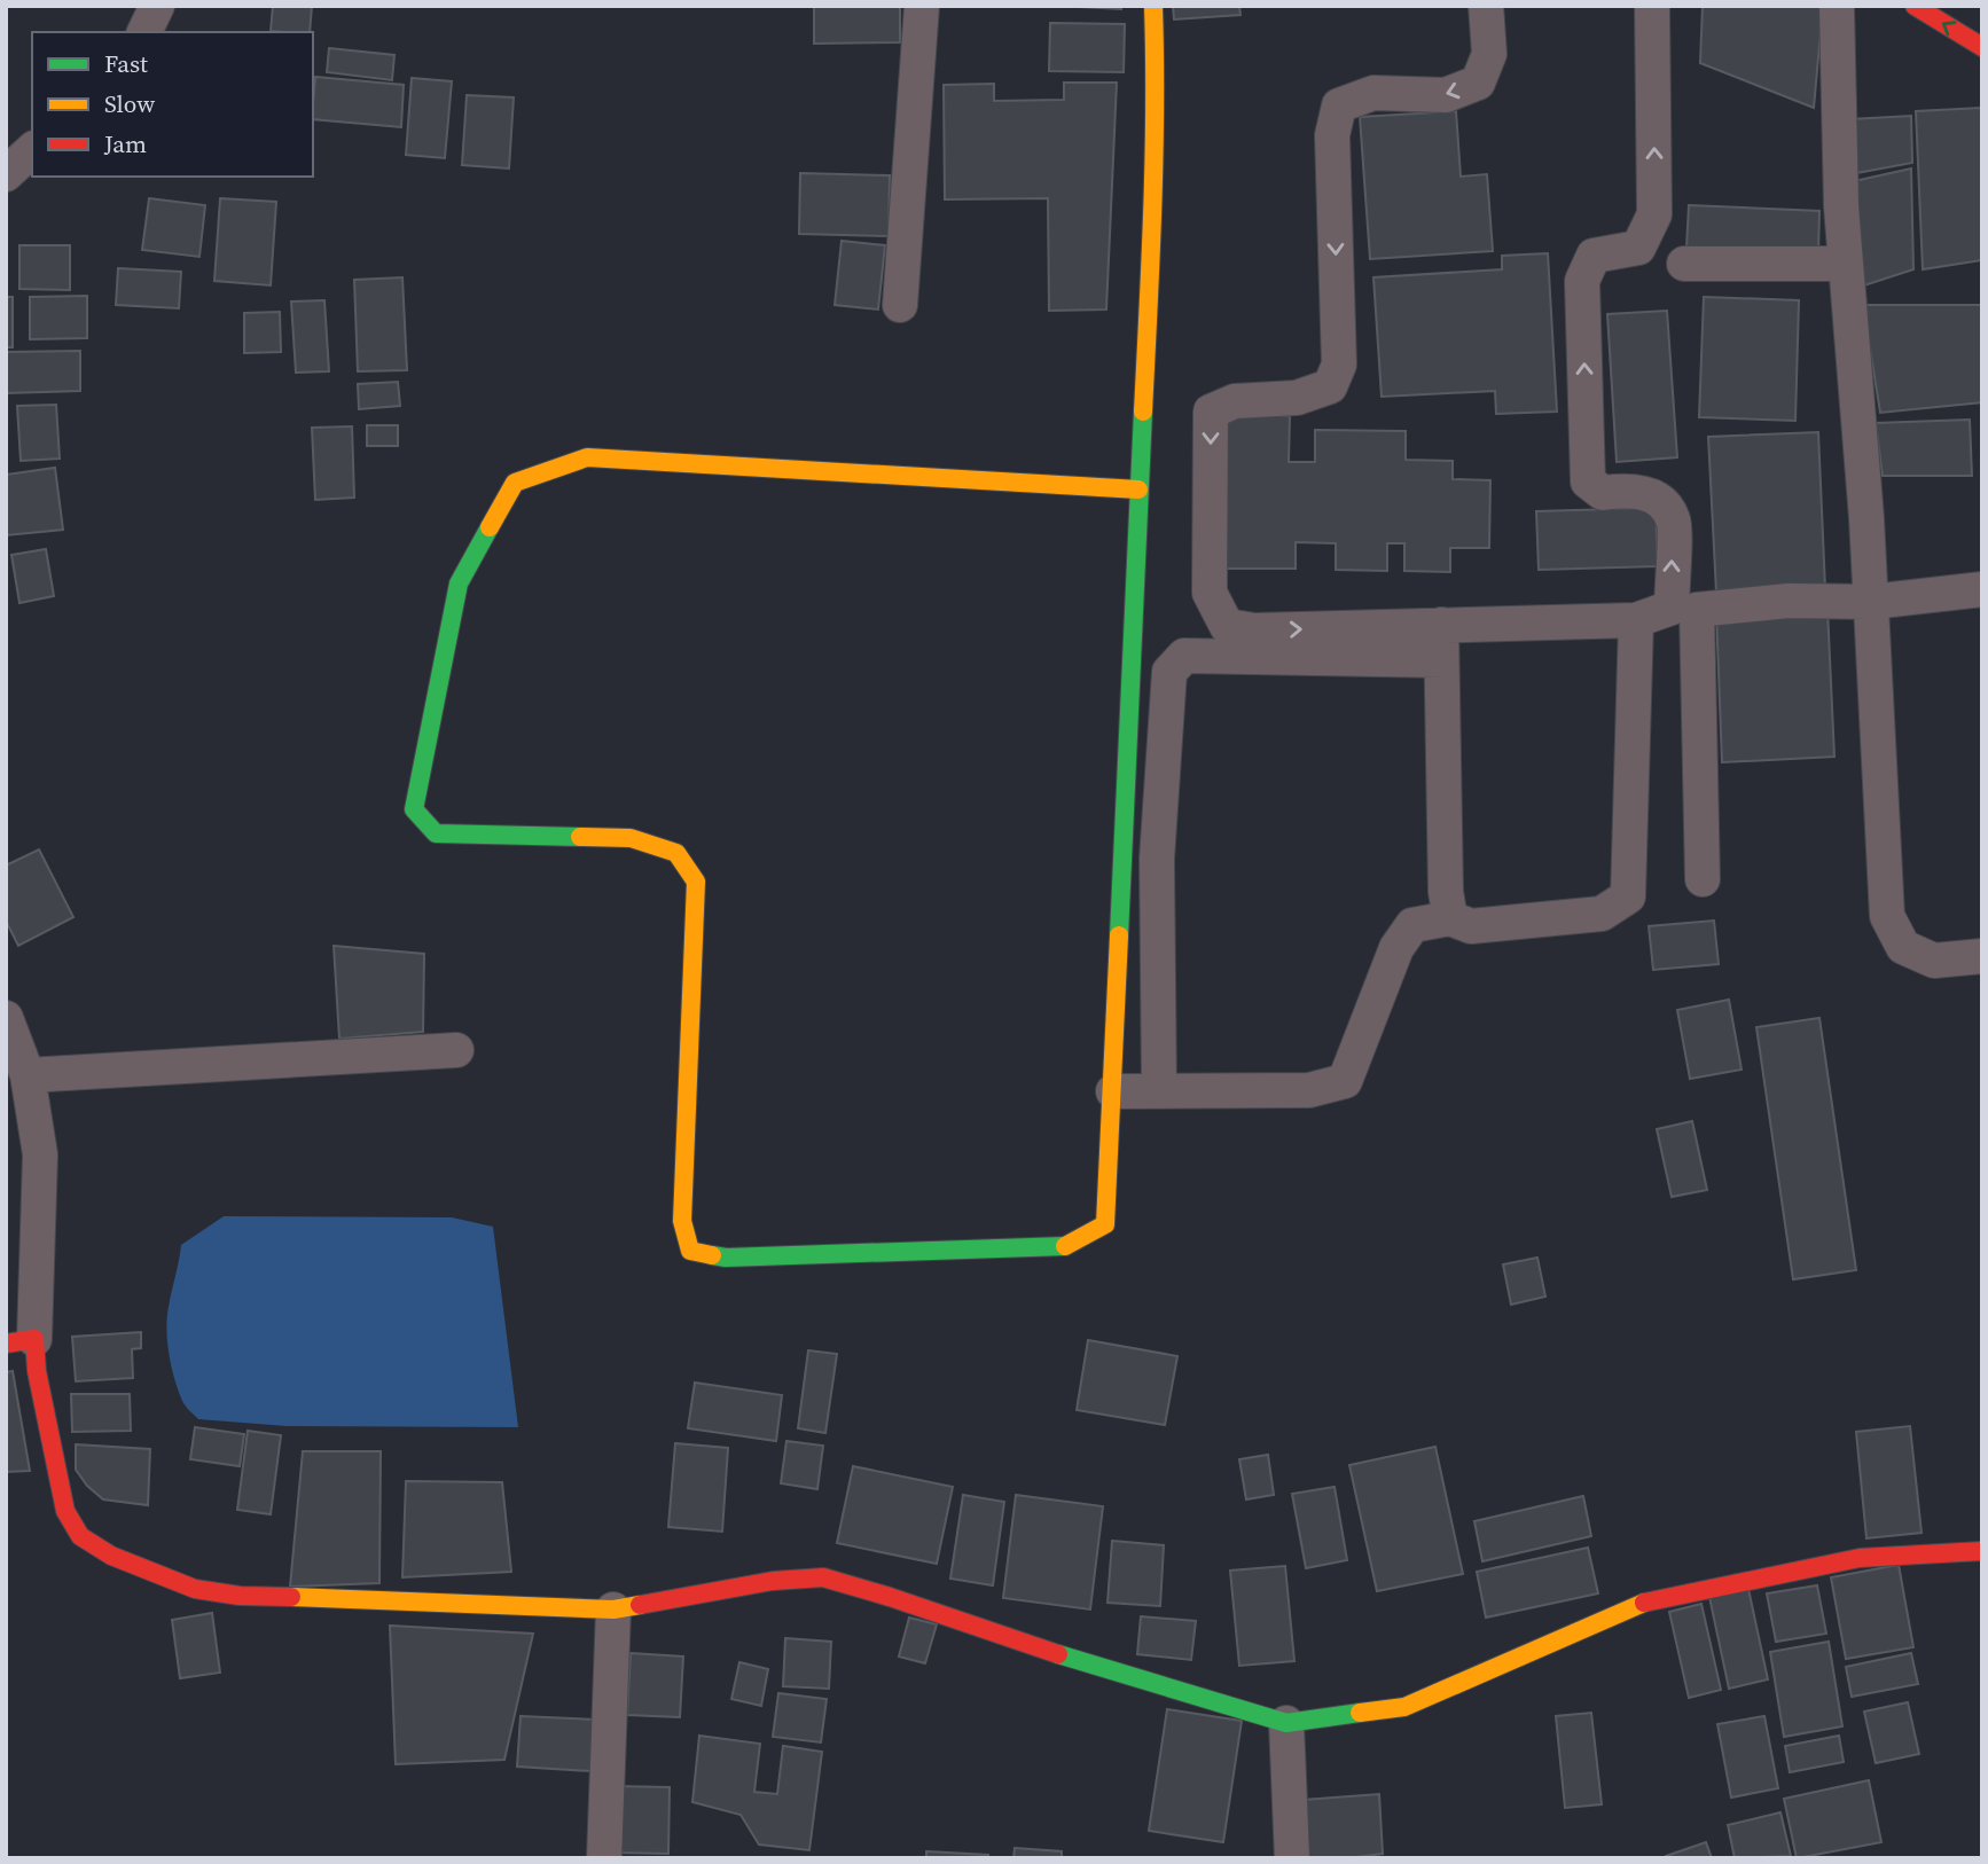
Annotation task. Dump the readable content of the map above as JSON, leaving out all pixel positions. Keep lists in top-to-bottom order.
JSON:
{
  "legend": ["Fast", "Slow", "Jam"]
}
